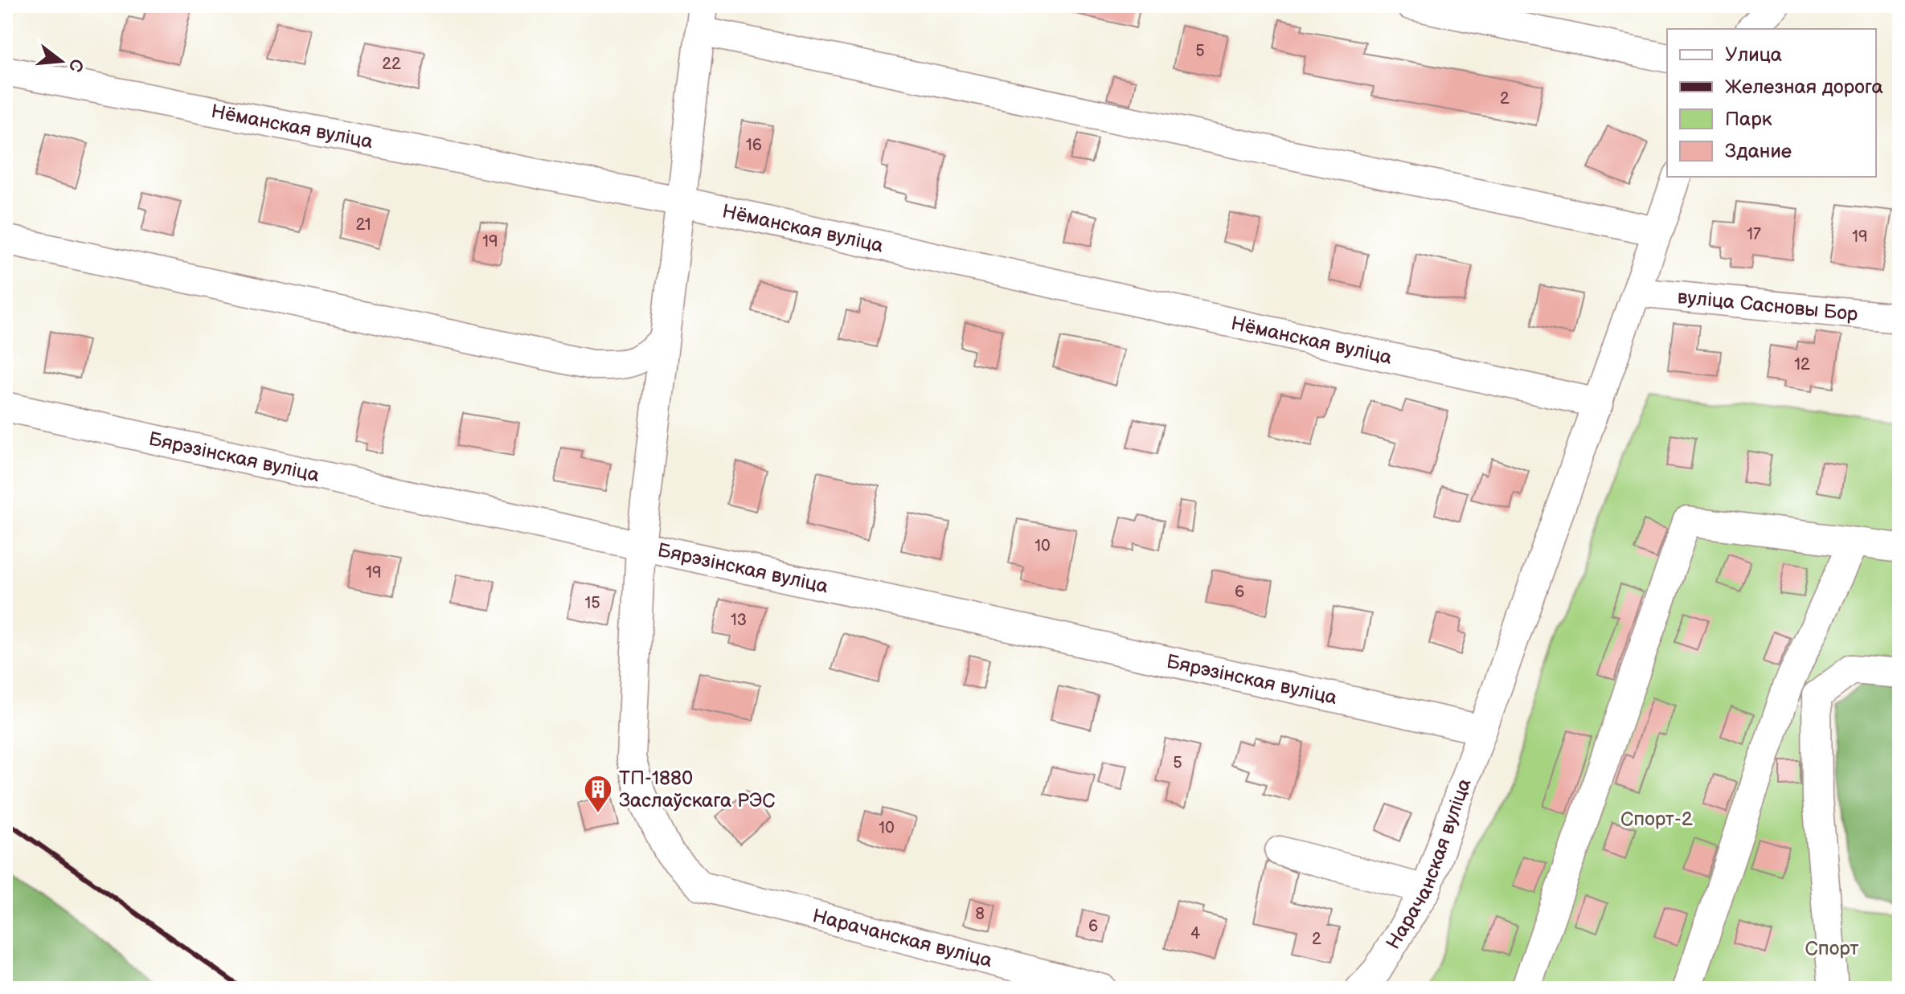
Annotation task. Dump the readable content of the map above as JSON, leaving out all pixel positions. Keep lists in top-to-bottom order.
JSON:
{
  "streets": {
    "street": [
      "Нёманская вуліца",
      "вуліца Сасновы Бор",
      "Бярэзінская вуліца",
      "Нарачанская вуліца"
    ]
  },
  "crossings": [
    ["Нёманская вуліца", "Нарачанская вуліца"],
    ["вуліца Сасновы Бор", "Нарачанская вуліца"],
    ["Бярэзінская вуліца", "Нарачанская вуліца"]
  ],
  "parks": ["Спорт-2", "Спорт"],
  "places": {
    "building": ["ТП-1880 Заслаўскага РЭС"]
  },
  "house_numbers": [
    "5",
    "22",
    "2",
    "16",
    "21",
    "17",
    "19",
    "19",
    "12",
    "10",
    "19",
    "6",
    "15",
    "13",
    "5",
    "10",
    "8",
    "6",
    "4",
    "2"
  ],
  "legend": [
    "Улица",
    "Железная дорога",
    "Парк",
    "Здание"
  ],
  "north": "right"
}
